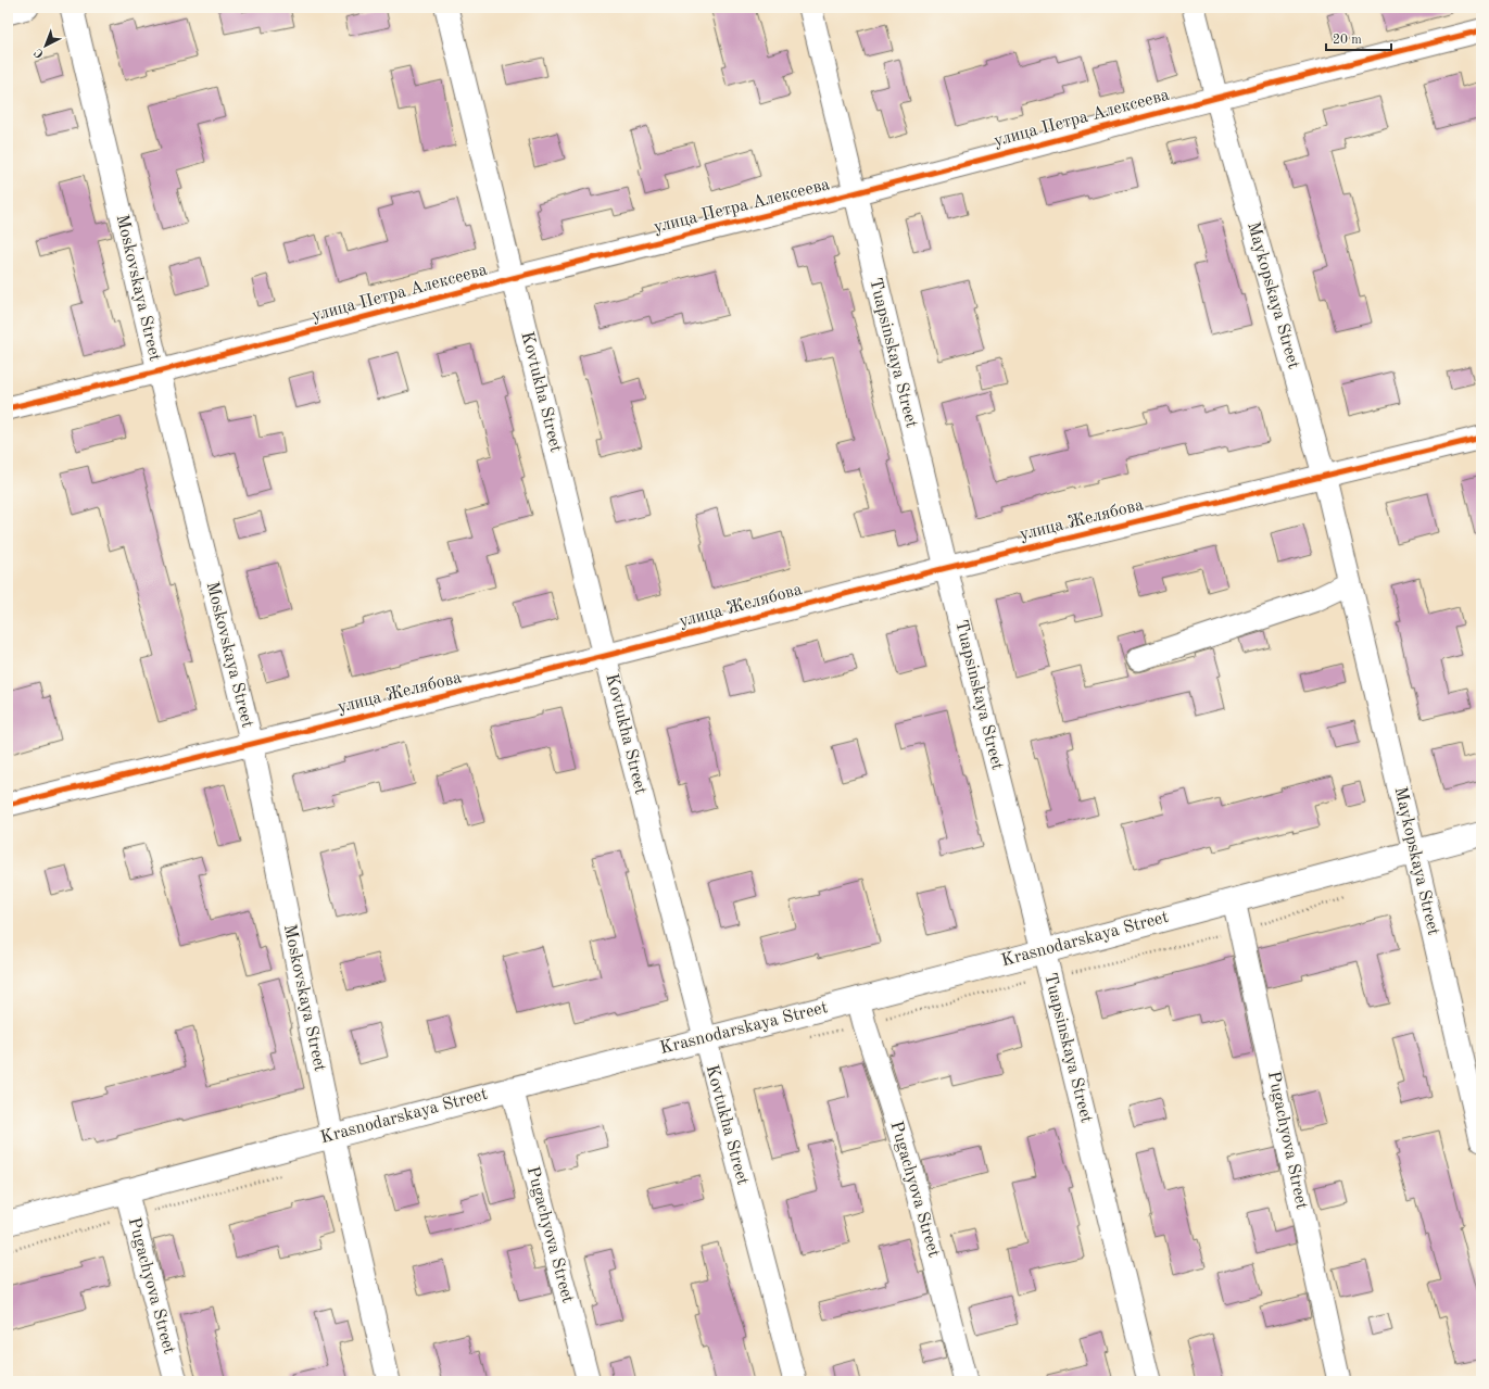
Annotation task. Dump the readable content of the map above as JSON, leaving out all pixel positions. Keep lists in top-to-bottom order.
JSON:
{
  "streets": {
    "main road": ["Krasnodarskaya Street"],
    "street": [
      "улица Петра Алексеева",
      "Moskovskaya Street",
      "Maykopskaya Street",
      "Tuapsinskaya Street",
      "Kovtukha Street",
      "улица Желябова",
      "Pugachyova Street"
    ]
  },
  "crossings": [
    ["улица Петра Алексеева", "Moskovskaya Street"],
    ["улица Петра Алексеева", "Maykopskaya Street"],
    ["улица Петра Алексеева", "Tuapsinskaya Street"],
    ["улица Петра Алексеева", "Kovtukha Street"],
    ["Moskovskaya Street", "улица Желябова"],
    ["Moskovskaya Street", "Krasnodarskaya Street"],
    ["Maykopskaya Street", "улица Желябова"],
    ["Maykopskaya Street", "Krasnodarskaya Street"],
    ["Tuapsinskaya Street", "улица Желябова"],
    ["Tuapsinskaya Street", "Krasnodarskaya Street"],
    ["Kovtukha Street", "улица Желябова"],
    ["Kovtukha Street", "Krasnodarskaya Street"],
    ["Krasnodarskaya Street", "Pugachyova Street"]
  ],
  "scale_bar": "20 m",
  "north": "bottom left"
}
